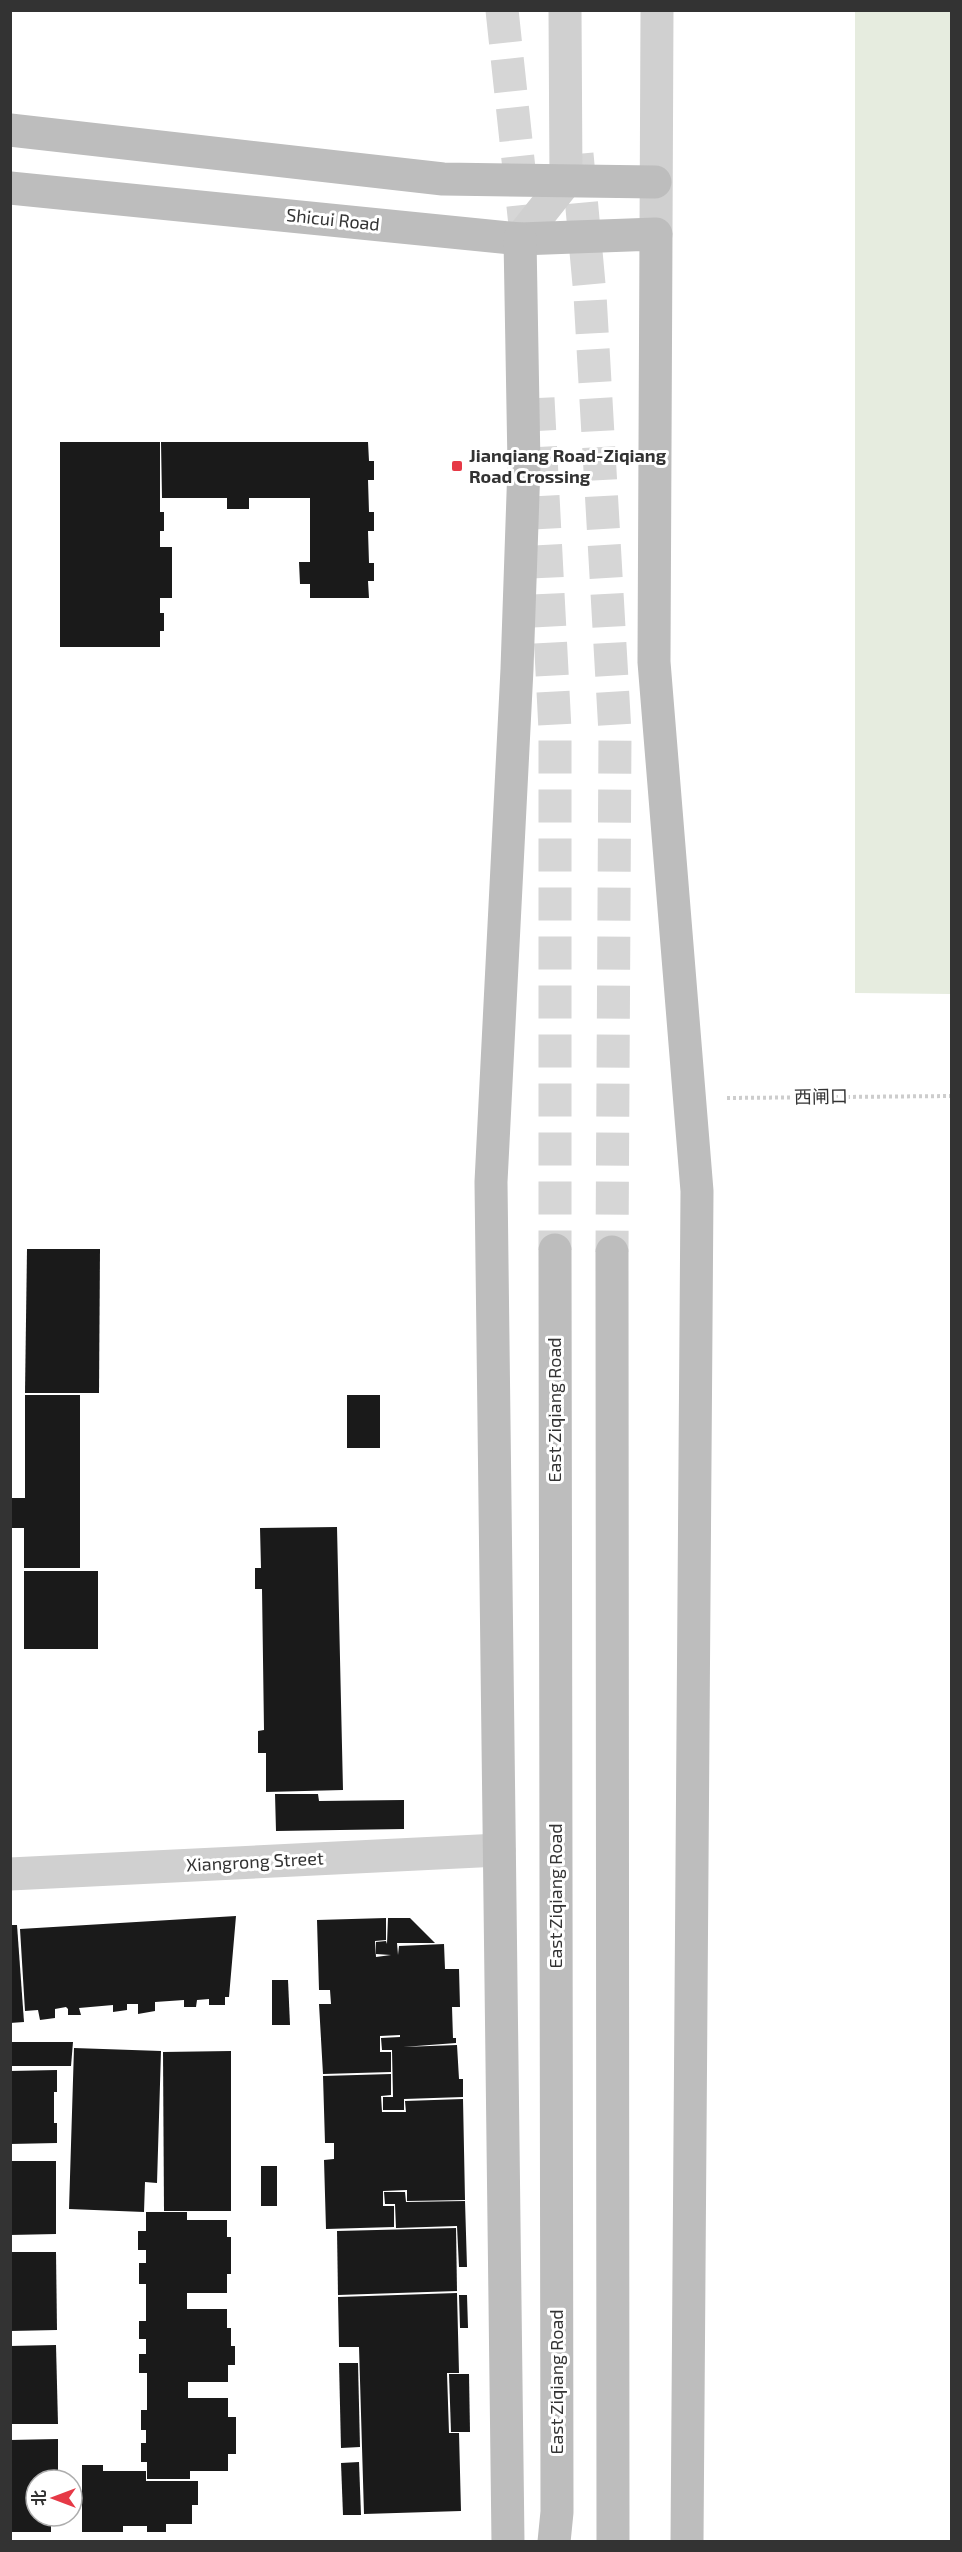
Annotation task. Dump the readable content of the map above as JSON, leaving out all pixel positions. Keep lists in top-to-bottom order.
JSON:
{
  "streets": {
    "main road": ["Shicui Road", "East Ziqiang Road"],
    "street": ["Xiangrong Street"],
    "path": ["西闸口"]
  },
  "places": {
    "transit": ["Jianqiang Road-Ziqiang Road Crossing"]
  },
  "north": "left"
}
